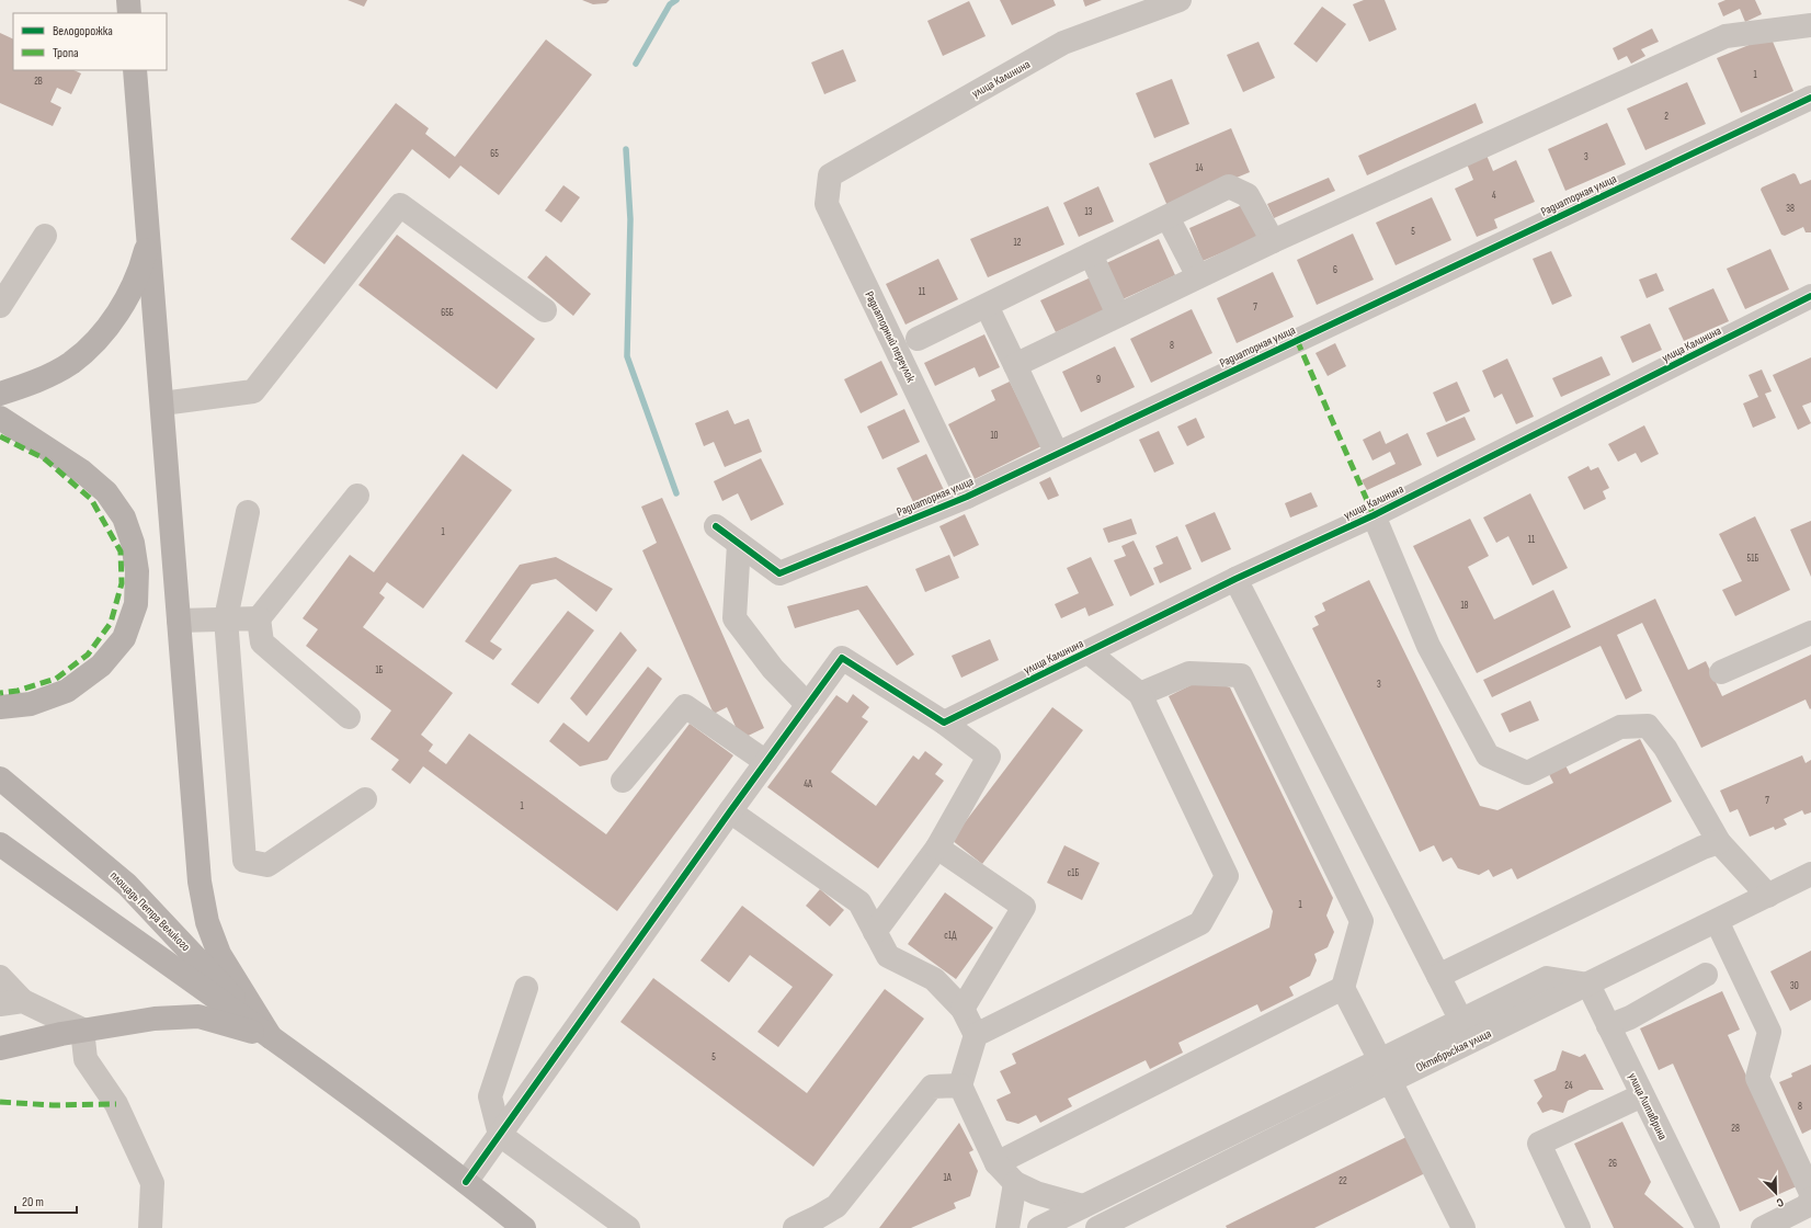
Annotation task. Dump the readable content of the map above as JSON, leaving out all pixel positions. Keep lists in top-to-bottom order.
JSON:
{
  "streets": {
    "main road": ["площадь Петра Великого"],
    "street": [
      "улица Калинина",
      "Радиаторная улица",
      "Радиаторный переулок",
      "Октябрьская улица",
      "улица Литаврина"
    ]
  },
  "crossings": [
    ["улица Калинина", "Радиаторный переулок"],
    ["Радиаторная улица", "Радиаторный переулок"],
    ["Октябрьская улица", "улица Литаврина"]
  ],
  "house_numbers": [
    "1",
    "2В",
    "2",
    "65",
    "3",
    "14",
    "4",
    "38",
    "13",
    "5",
    "12",
    "6",
    "11",
    "7",
    "65Б",
    "8",
    "9",
    "10",
    "1",
    "11",
    "51Б",
    "18",
    "1Б",
    "3",
    "4А",
    "7",
    "1",
    "с1Б",
    "1",
    "с1Д",
    "30",
    "5",
    "24",
    "8",
    "28",
    "26",
    "1А",
    "22"
  ],
  "legend": ["Велодорожка", "Тропа"],
  "scale_bar": "20 m",
  "north": "bottom right"
}
